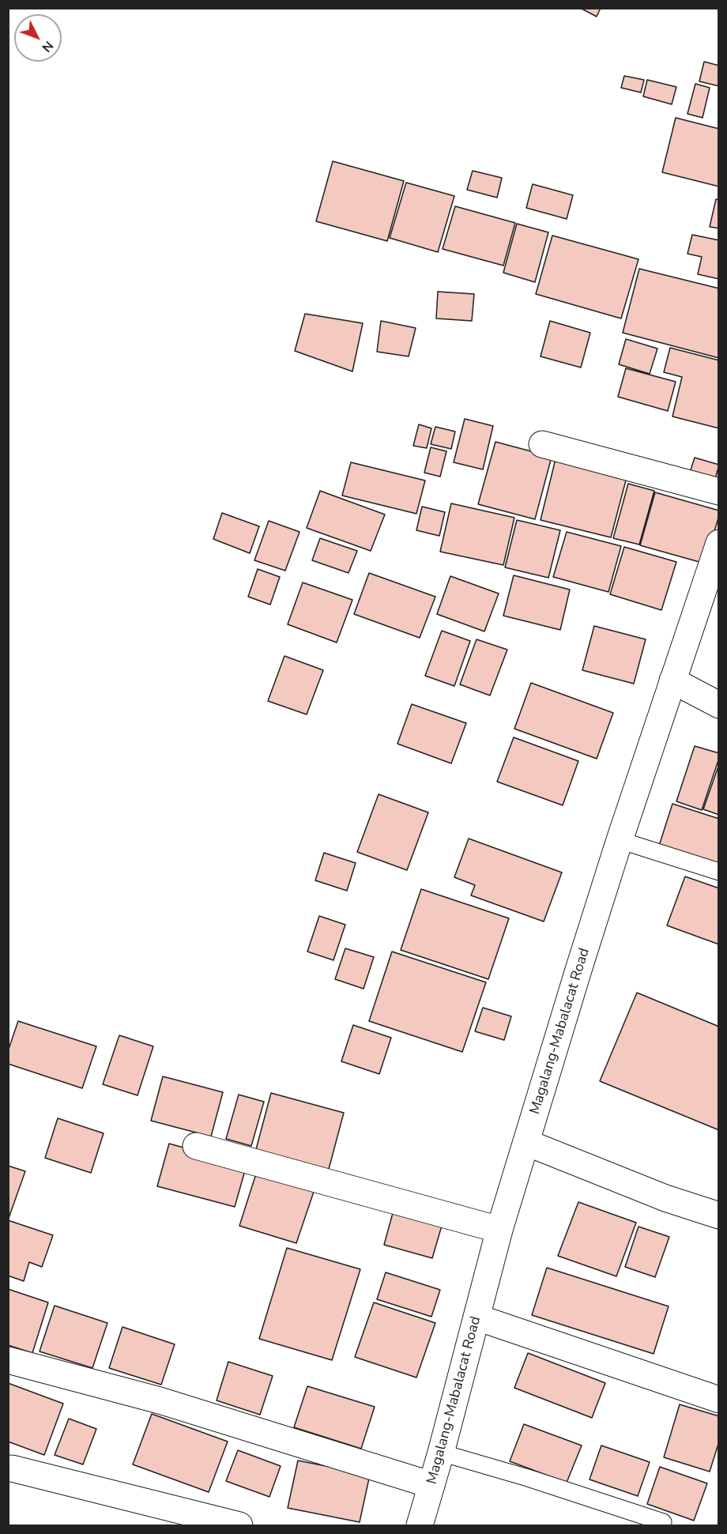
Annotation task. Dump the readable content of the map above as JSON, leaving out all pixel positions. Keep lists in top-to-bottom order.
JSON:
{
  "streets": {
    "street": ["Magalang-Mabalacat Road"]
  },
  "north": "bottom right"
}
